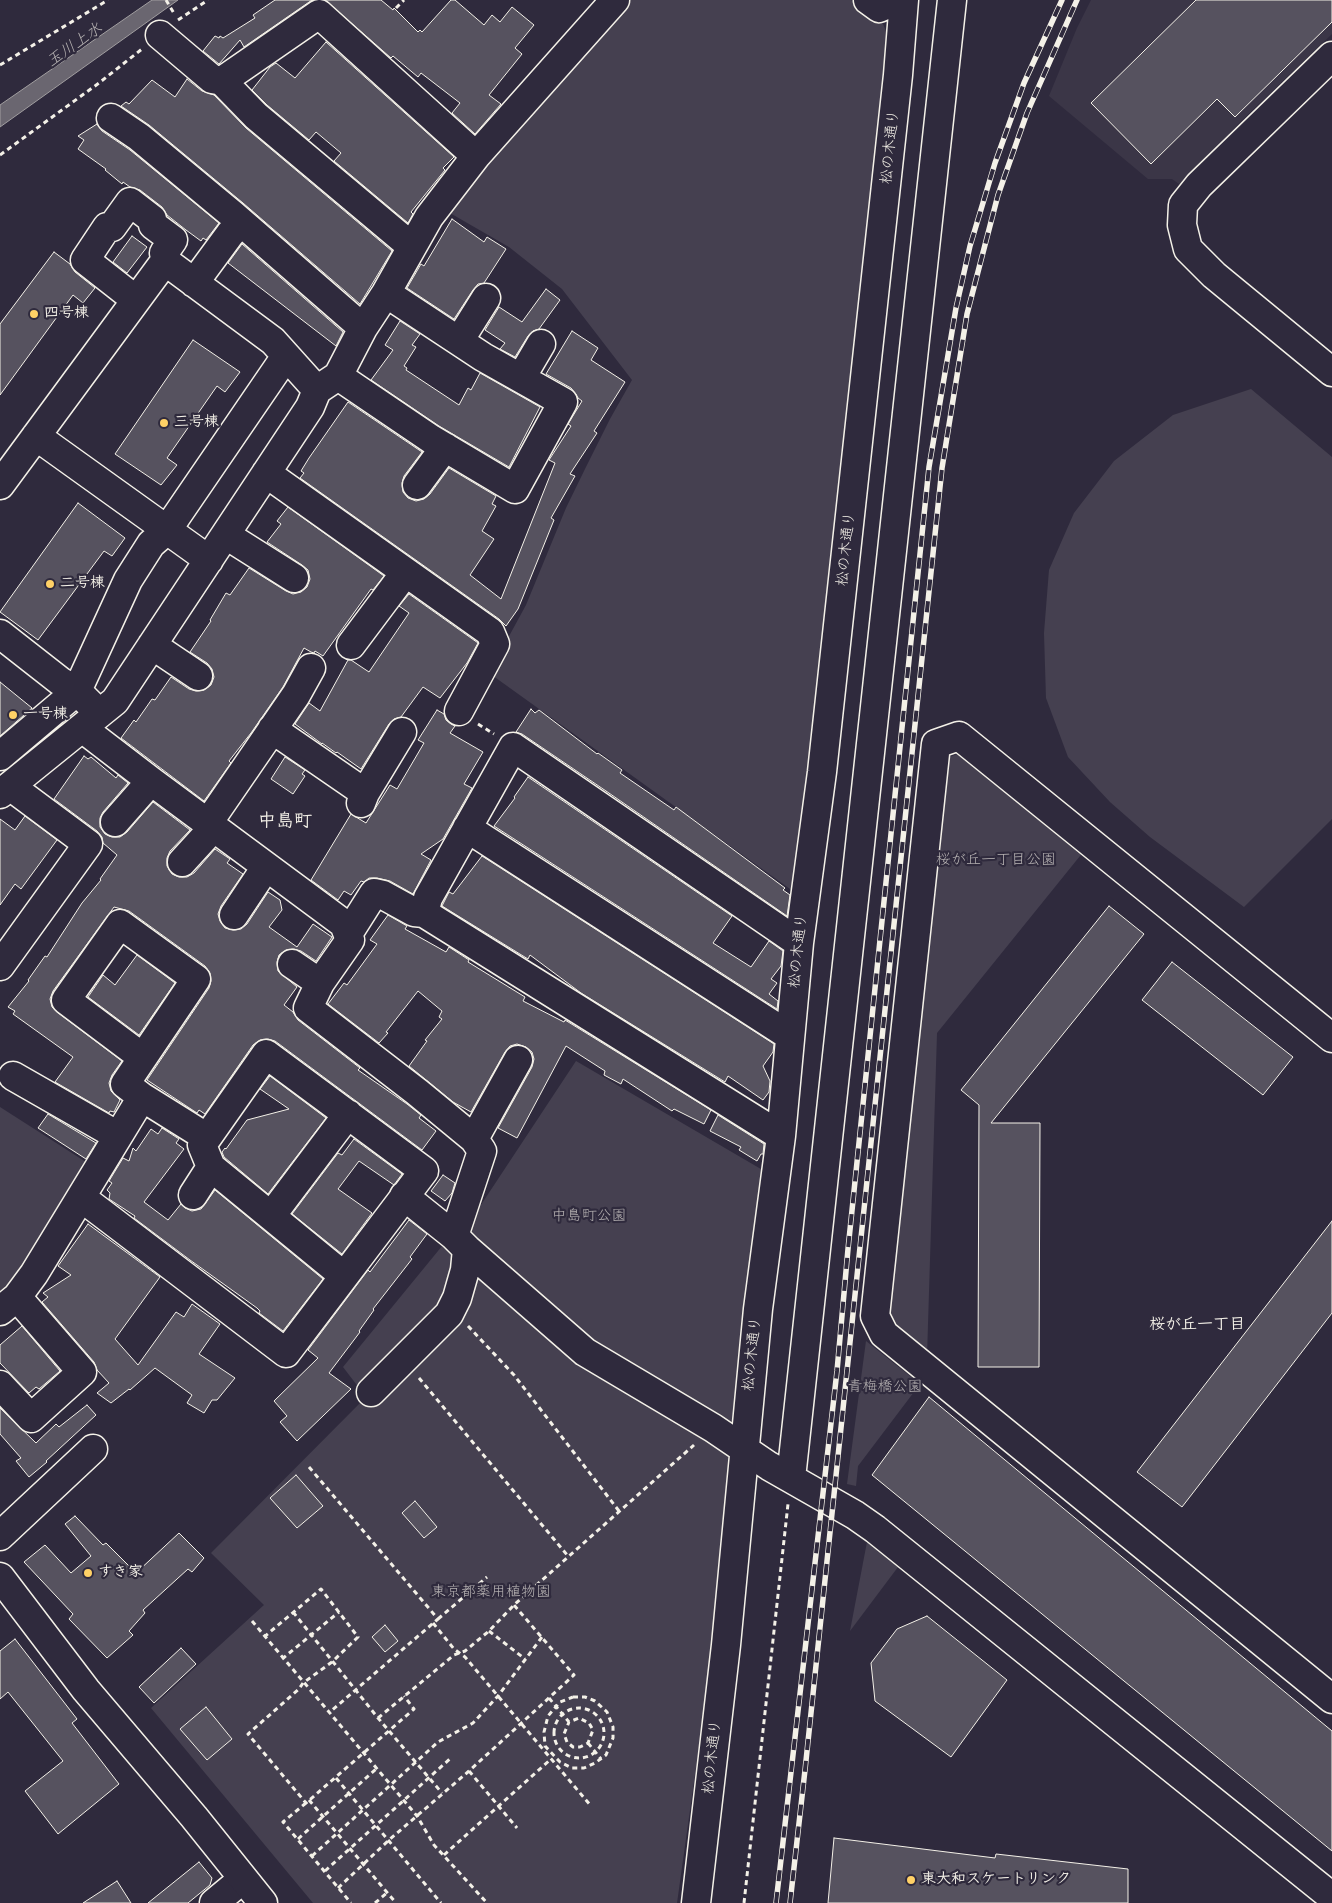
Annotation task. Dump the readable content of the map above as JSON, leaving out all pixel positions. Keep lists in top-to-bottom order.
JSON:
{
  "streets": {
    "street": ["松の木通り"]
  },
  "districts": ["中島町", "桜が丘一丁目"],
  "water": ["玉川上水"],
  "parks": [
    "桜が丘一丁目公園",
    "中島町公園",
    "青梅橋公園",
    "東京都薬用植物園"
  ],
  "places": [
    "四号棟",
    "三号棟",
    "二号棟",
    "一号棟",
    "すき家",
    "東大和スケートリンク"
  ]
}
